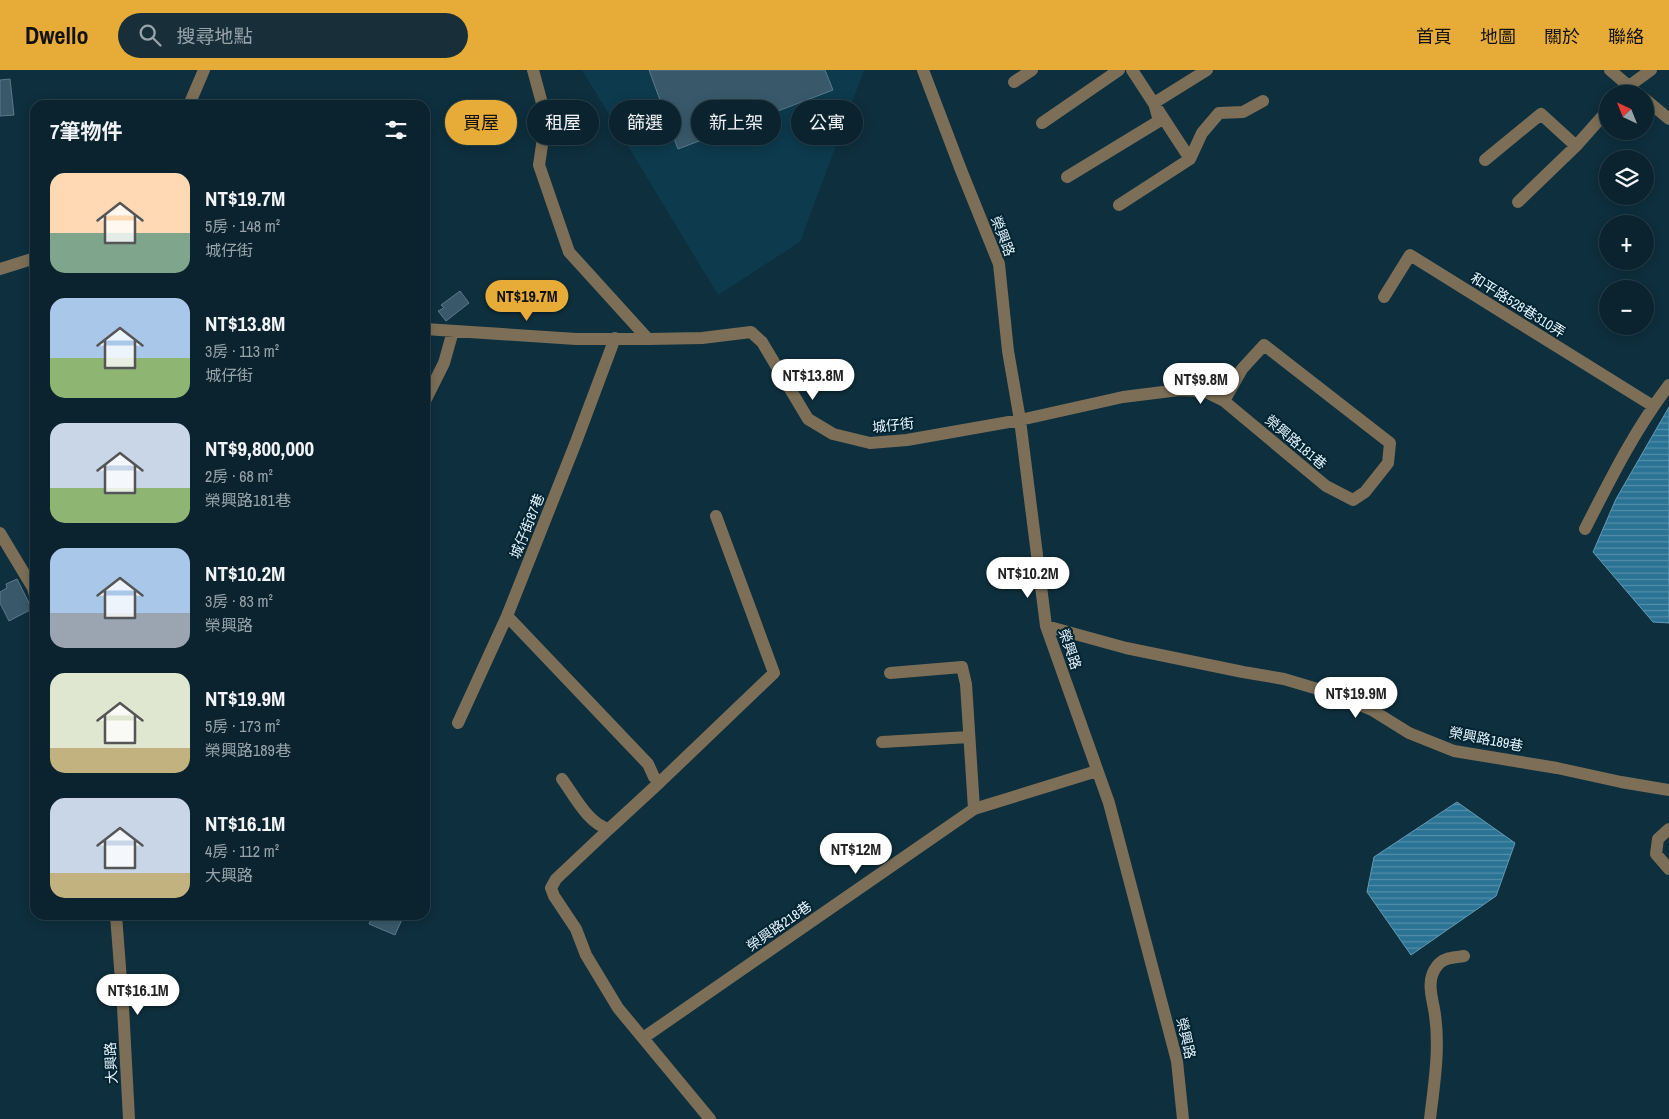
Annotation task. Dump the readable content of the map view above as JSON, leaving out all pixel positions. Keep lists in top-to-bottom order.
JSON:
{
  "streets": {
    "street": [
      "榮興路",
      "和平路528巷310弄",
      "城仔街",
      "榮興路181巷",
      "城仔街87巷",
      "榮興路189巷",
      "榮興路218巷",
      "大興路"
    ]
  },
  "crossings": [
    ["榮興路", "城仔街"],
    ["榮興路", "榮興路181巷"],
    ["榮興路", "榮興路189巷"],
    ["榮興路", "榮興路218巷"],
    ["城仔街", "榮興路181巷"],
    ["城仔街", "城仔街87巷"]
  ],
  "north": "top left",
  "page": {
    "header": "Dwello",
    "search": "搜尋地點",
    "nav": [
      "首頁",
      "地圖",
      "關於",
      "聯絡"
    ],
    "map_buttons": ["+", "−"],
    "chip": [
      "買屋",
      "租屋",
      "篩選",
      "新上架",
      "公寓"
    ],
    "heading": "7筆物件",
    "list": [
      {
        "name": "NT$19.7M",
        "note": "5房 · 148 m² · 城仔街"
      },
      {
        "name": "NT$13.8M",
        "note": "3房 · 113 m² · 城仔街"
      },
      {
        "name": "NT$9,800,000",
        "note": "2房 · 68 m² · 榮興路181巷"
      },
      {
        "name": "NT$10.2M",
        "note": "3房 · 83 m² · 榮興路"
      },
      {
        "name": "NT$19.9M",
        "note": "5房 · 173 m² · 榮興路189巷"
      },
      {
        "name": "NT$16.1M",
        "note": "4房 · 112 m² · 大興路"
      }
    ],
    "price": [
      "NT$19.7M",
      "NT$13.8M",
      "NT$9.8M",
      "NT$10.2M",
      "NT$19.9M",
      "NT$12M",
      "NT$16.1M"
    ]
  }
}
